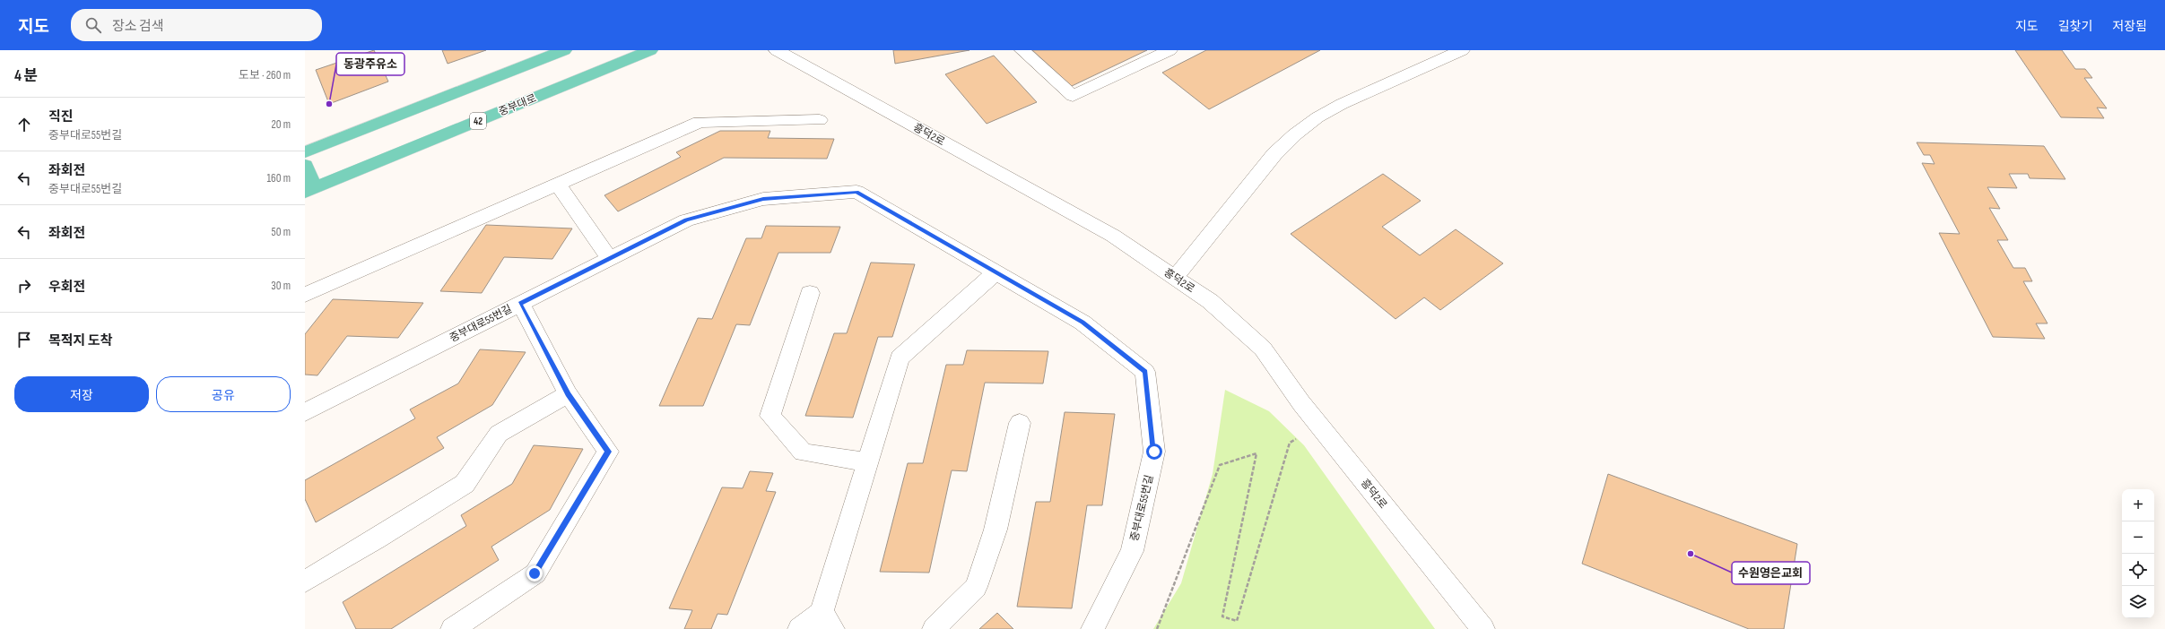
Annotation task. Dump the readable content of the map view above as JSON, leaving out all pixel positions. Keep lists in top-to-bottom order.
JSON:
{
  "streets": {
    "main road": ["중부대로", "42"],
    "street": ["흥덕2로", "중부대로55번길"]
  },
  "places": ["동광주유소", "수원영은교회"],
  "page": {
    "header": "지도",
    "search": "장소 검색",
    "nav": ["지도", "길찾기", "저장됨"],
    "heading": ["4 분", "도보 · 260 m"],
    "list": [
      ["직진", "중부대로55번길", "20 m"],
      ["좌회전", "중부대로55번길", "160 m"],
      ["좌회전", "50 m"],
      ["우회전", "30 m"],
      "목적지 도착"
    ],
    "buttons": ["저장", "공유"],
    "map_buttons": ["+", "−"]
  }
}
